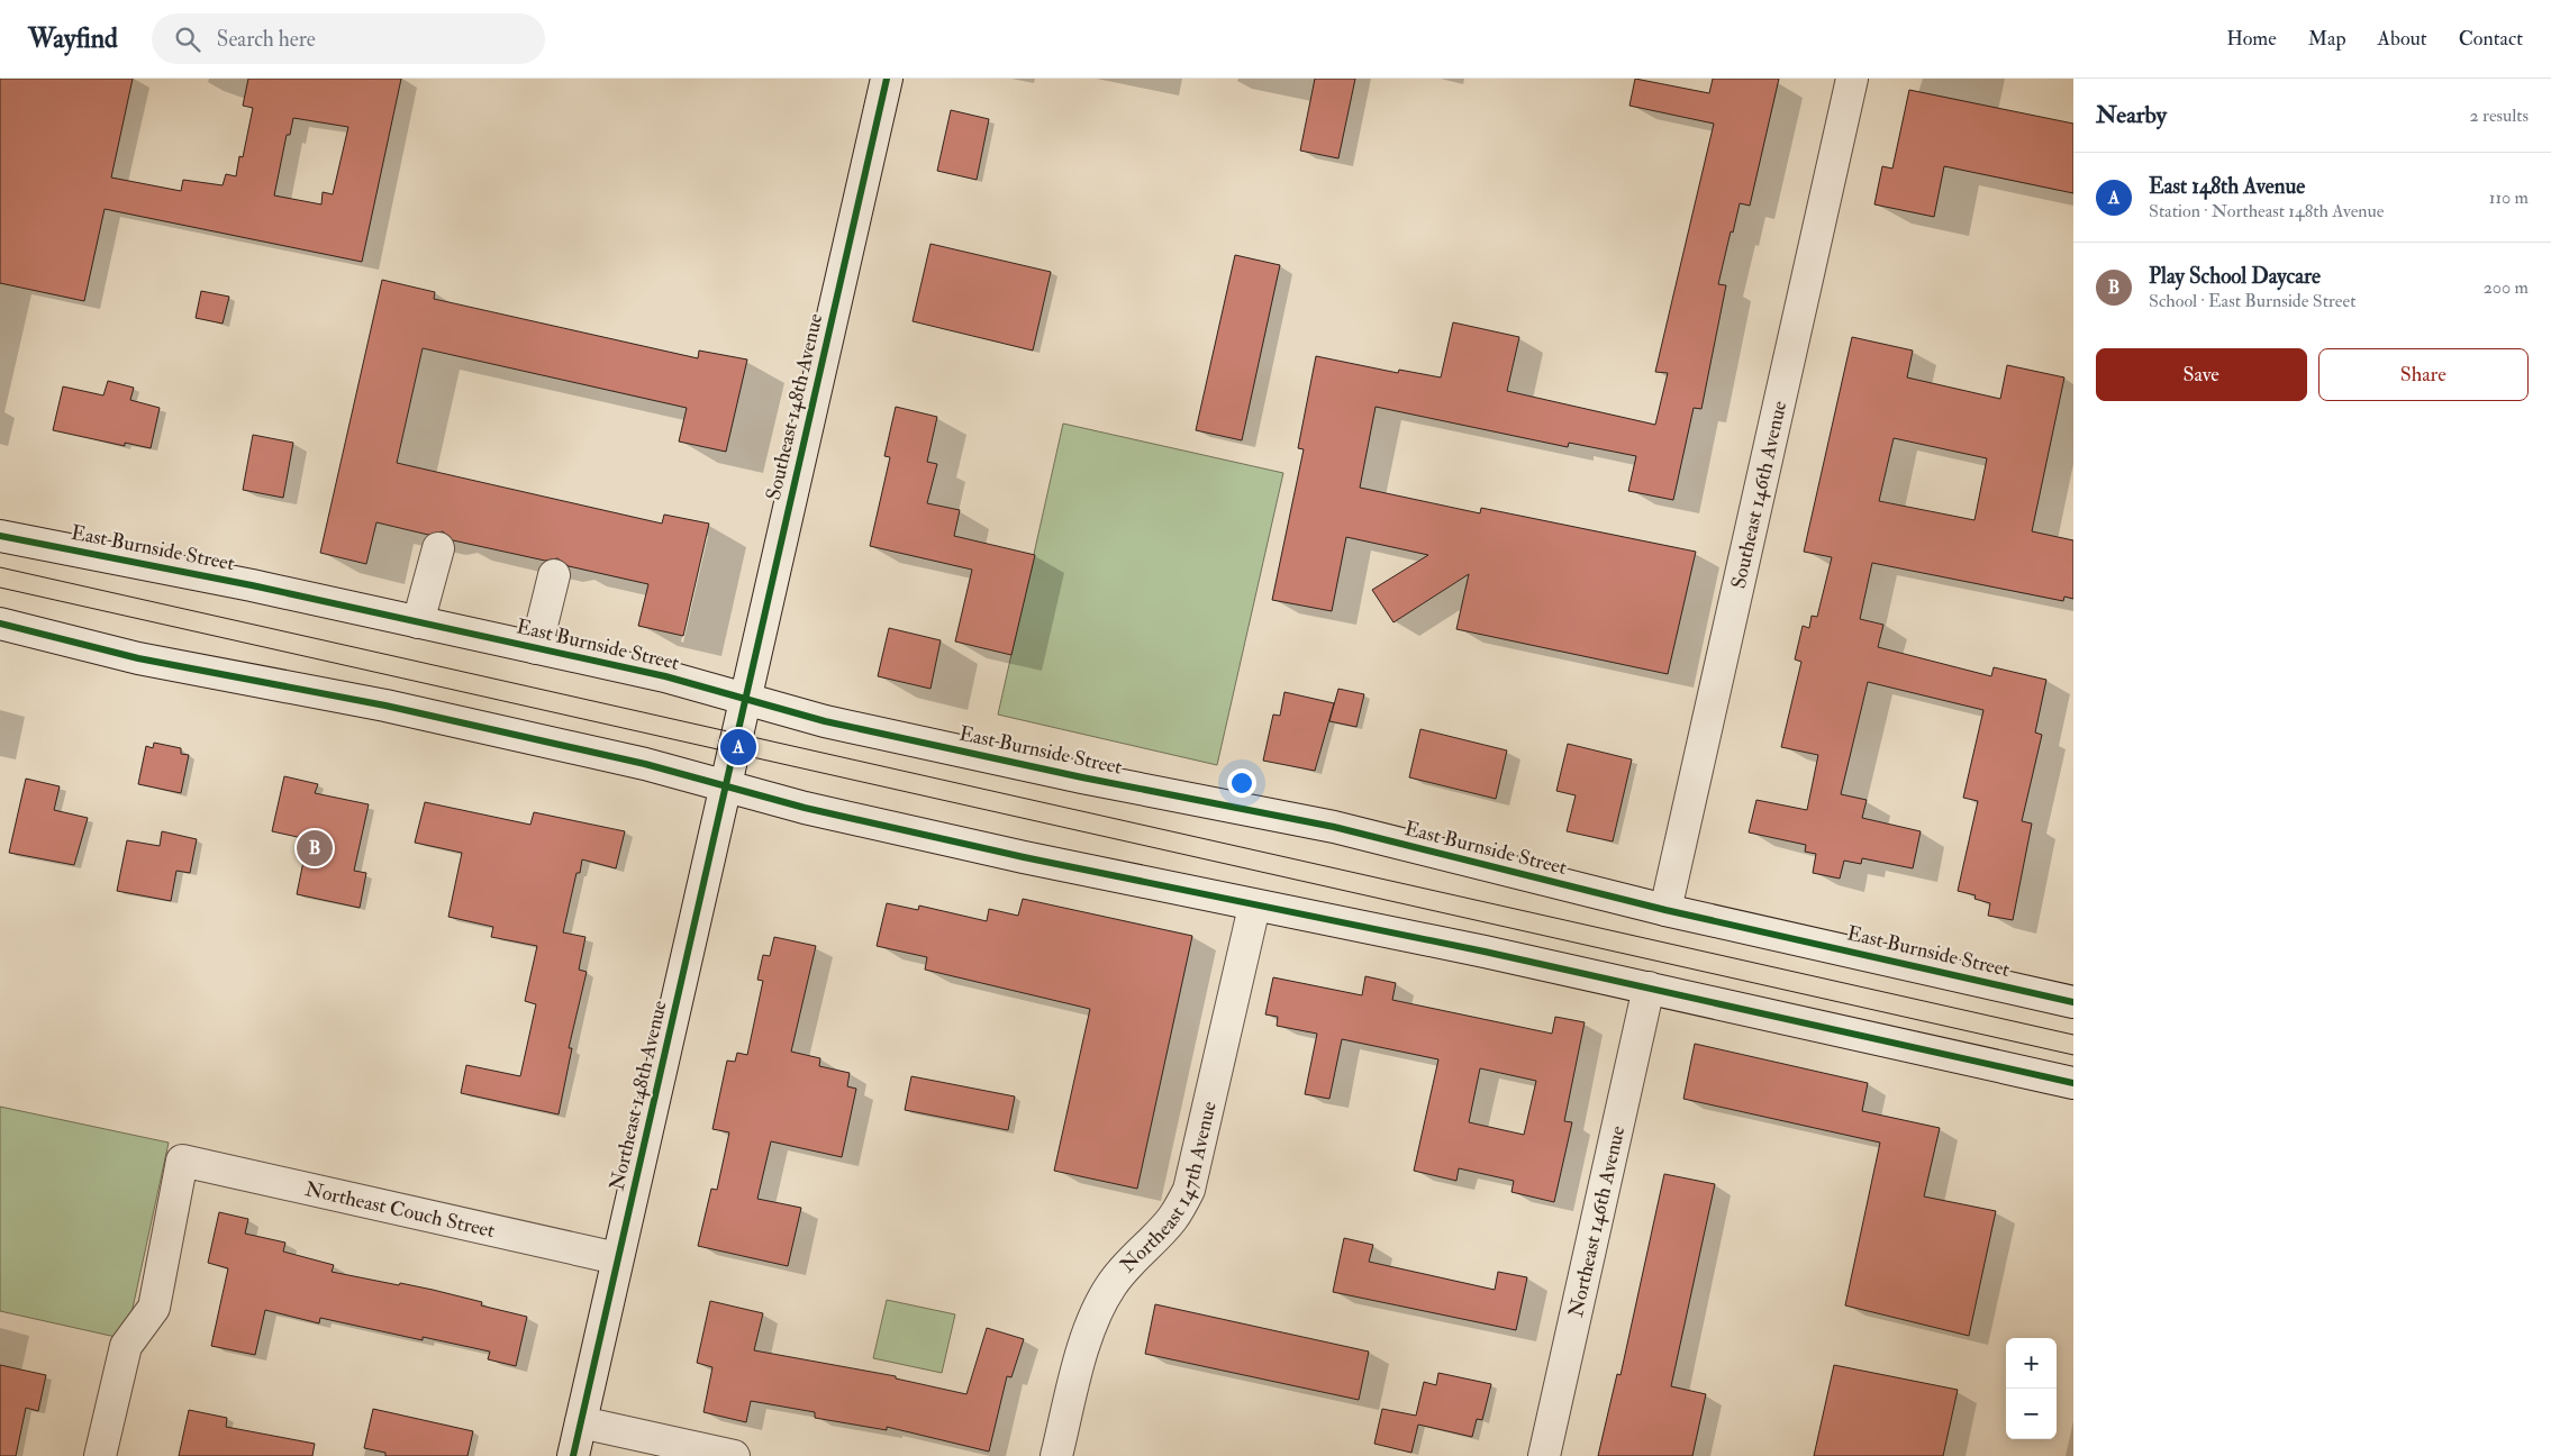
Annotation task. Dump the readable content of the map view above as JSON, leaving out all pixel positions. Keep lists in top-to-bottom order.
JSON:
{
  "streets": {
    "street": [
      "Southeast 148th Avenue",
      "Southeast 146th Avenue",
      "East Burnside Street",
      "Northeast 148th Avenue",
      "Northeast 147th Avenue",
      "Northeast Couch Street",
      "Northeast 146th Avenue"
    ]
  },
  "crossings": [
    ["Southeast 148th Avenue", "East Burnside Street"],
    ["Southeast 148th Avenue", "Northeast 148th Avenue"],
    ["Southeast 146th Avenue", "East Burnside Street"],
    ["Northeast 148th Avenue", "Northeast Couch Street"]
  ],
  "page": {
    "header": "Wayfind",
    "search": "Search here",
    "nav": [
      "Home",
      "Map",
      "About",
      "Contact"
    ],
    "heading": ["Nearby", "2 results"],
    "list": [
      {
        "mark": "A",
        "name": "East 148th Avenue",
        "note": "Station · Northeast 148th Avenue",
        "value": "110 m"
      },
      {
        "mark": "B",
        "name": "Play School Daycare",
        "note": "School · East Burnside Street",
        "value": "200 m"
      }
    ],
    "buttons": ["Save", "Share"],
    "pins": ["A", "B"],
    "map_buttons": ["+", "−"]
  }
}
